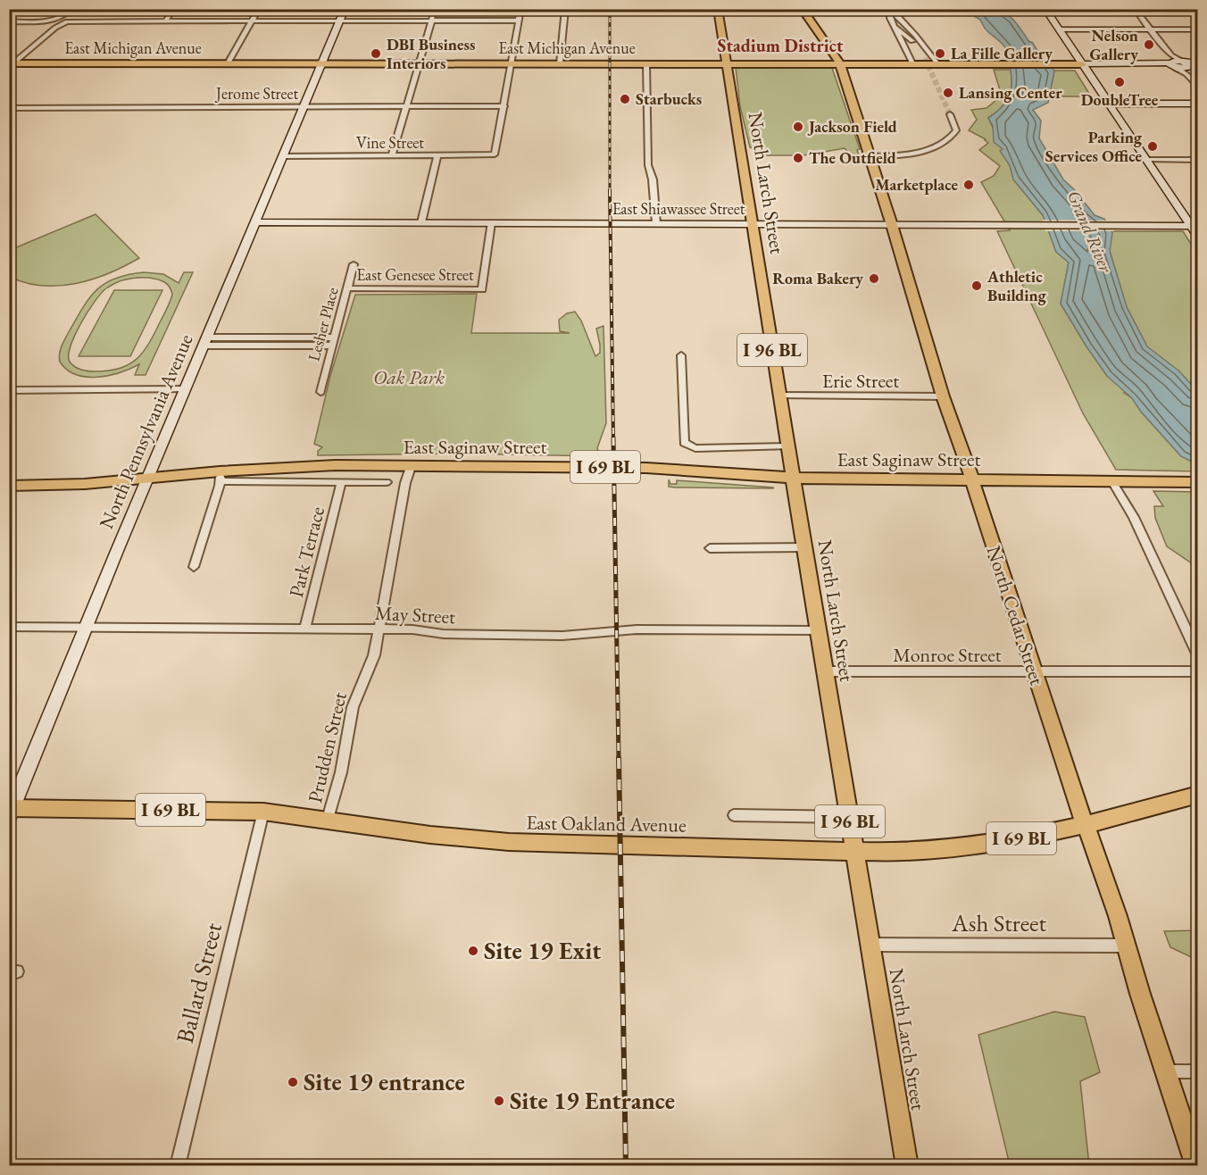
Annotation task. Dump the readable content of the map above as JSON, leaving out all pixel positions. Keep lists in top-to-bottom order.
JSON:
{
  "streets": {
    "main road": [
      "East Michigan Avenue",
      "North Larch Street",
      "East Shiawassee Street",
      "I 96 BL",
      "North Pennsylvania Avenue",
      "East Saginaw Street",
      "I 69 BL",
      "North Cedar Street",
      "East Oakland Avenue"
    ],
    "street": [
      "Jerome Street",
      "Vine Street",
      "East Genesee Street",
      "Lesher Place",
      "Erie Street",
      "Park Terrace",
      "May Street",
      "Monroe Street",
      "Prudden Street",
      "Ash Street",
      "Ballard Street"
    ]
  },
  "crossings": [
    ["East Michigan Avenue", "North Larch Street"],
    ["East Michigan Avenue", "I 96 BL"],
    ["East Michigan Avenue", "North Pennsylvania Avenue"],
    ["East Michigan Avenue", "North Cedar Street"],
    ["Jerome Street", "Vine Street"],
    ["Jerome Street", "North Pennsylvania Avenue"],
    ["Vine Street", "North Pennsylvania Avenue"],
    ["North Larch Street", "East Shiawassee Street"],
    ["North Larch Street", "I 96 BL"],
    ["North Larch Street", "Erie Street"],
    ["North Larch Street", "East Saginaw Street"],
    ["North Larch Street", "May Street"],
    ["North Larch Street", "Monroe Street"],
    ["North Larch Street", "East Oakland Avenue"],
    ["North Larch Street", "Ash Street"],
    ["East Shiawassee Street", "East Genesee Street"],
    ["East Shiawassee Street", "North Pennsylvania Avenue"],
    ["East Shiawassee Street", "North Cedar Street"],
    ["East Genesee Street", "Lesher Place"],
    ["Erie Street", "North Cedar Street"],
    ["North Pennsylvania Avenue", "East Saginaw Street"],
    ["North Pennsylvania Avenue", "May Street"],
    ["North Pennsylvania Avenue", "East Oakland Avenue"],
    ["East Saginaw Street", "North Cedar Street"],
    ["East Saginaw Street", "Prudden Street"],
    ["Park Terrace", "May Street"],
    ["May Street", "Prudden Street"],
    ["North Cedar Street", "Monroe Street"],
    ["North Cedar Street", "East Oakland Avenue"],
    ["North Cedar Street", "Ash Street"],
    ["Prudden Street", "East Oakland Avenue"],
    ["East Oakland Avenue", "Ballard Street"]
  ],
  "districts": ["Stadium District"],
  "water": ["Grand River"],
  "parks": ["Oak Park"],
  "places": [
    "Nelson Gallery",
    "DBI Business Interiors",
    "La Fille Gallery",
    "DoubleTree",
    "Lansing Center",
    "Starbucks",
    "Jackson Field",
    "Parking Services Office",
    "The Outfield",
    "Marketplace",
    "Roma Bakery",
    "Athletic Building",
    "Site 19 Exit",
    "Site 19 entrance",
    "Site 19 Entrance"
  ]
}
